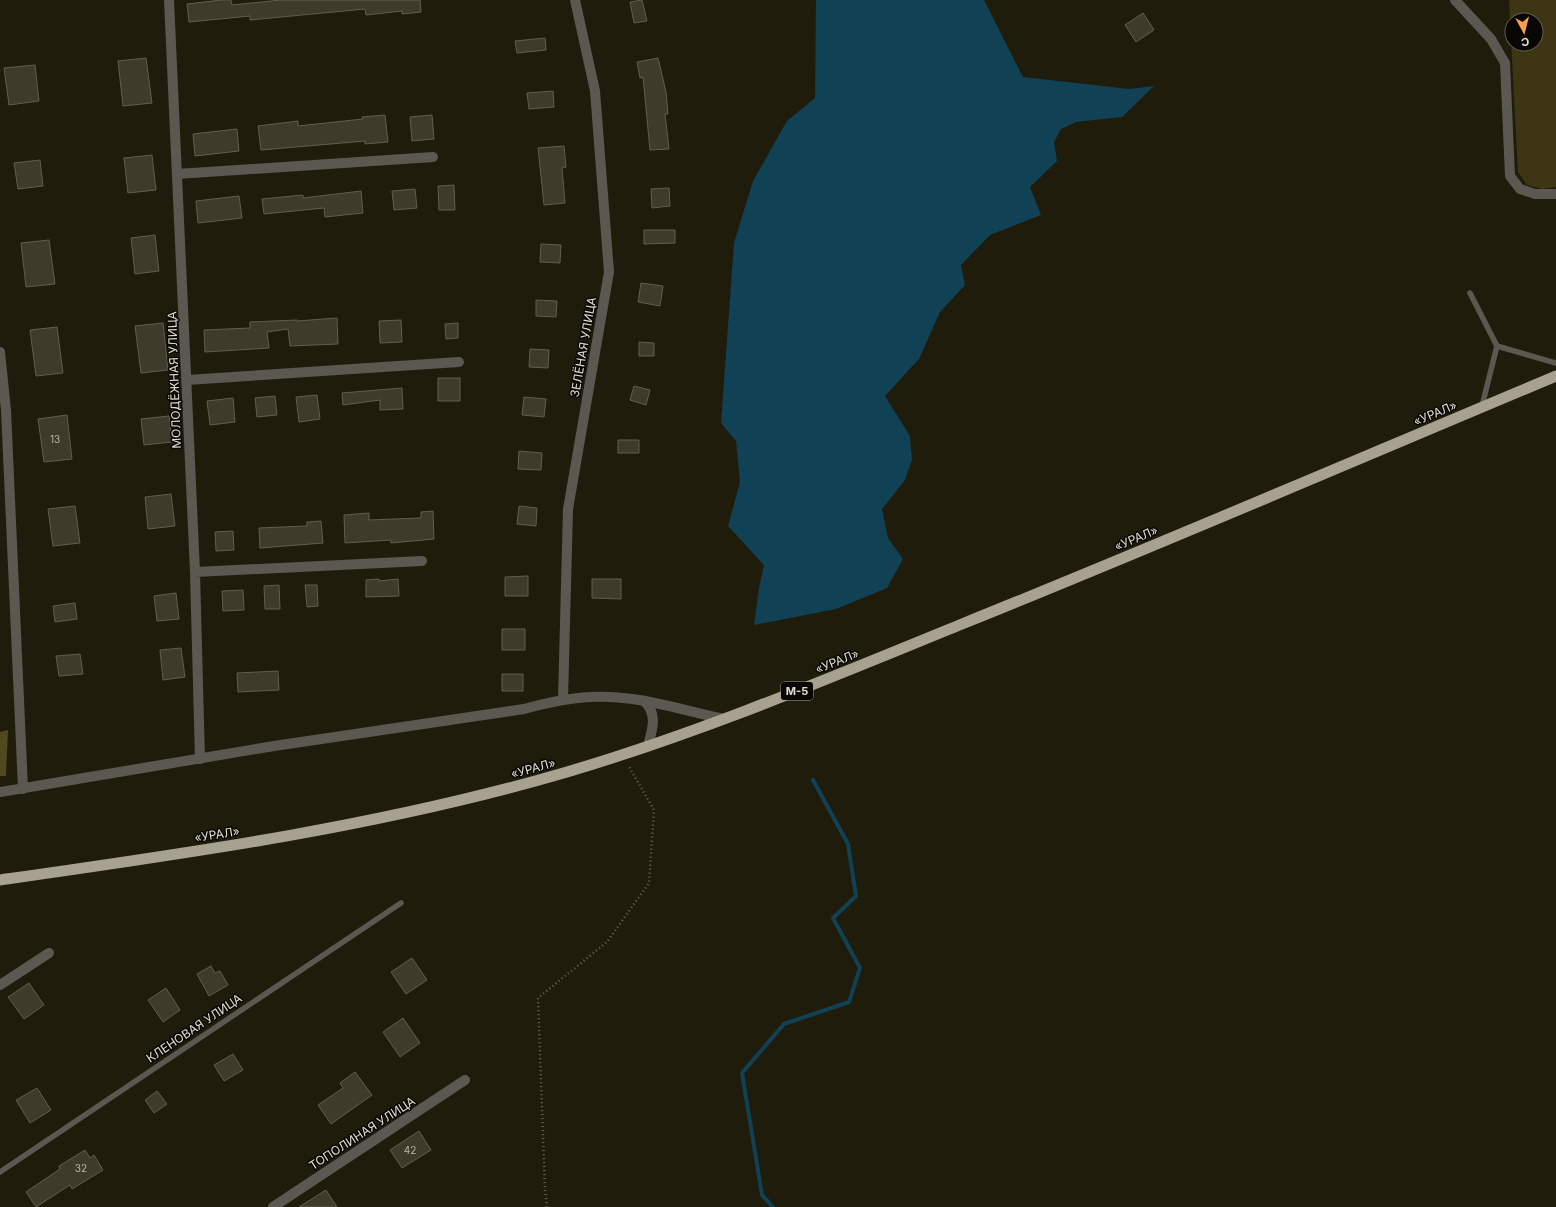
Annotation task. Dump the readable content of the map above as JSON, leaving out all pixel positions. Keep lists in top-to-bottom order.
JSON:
{
  "streets": {
    "highway": ["«УРАЛ»", "М-5"],
    "street": ["ЗЕЛЁНАЯ УЛИЦА", "МОЛОДЁЖНАЯ УЛИЦА", "ТОПОЛИНАЯ УЛИЦА"],
    "lane": ["КЛЕНОВАЯ УЛИЦА"]
  },
  "house_numbers": ["13", "42", "32"],
  "north": "bottom"
}
